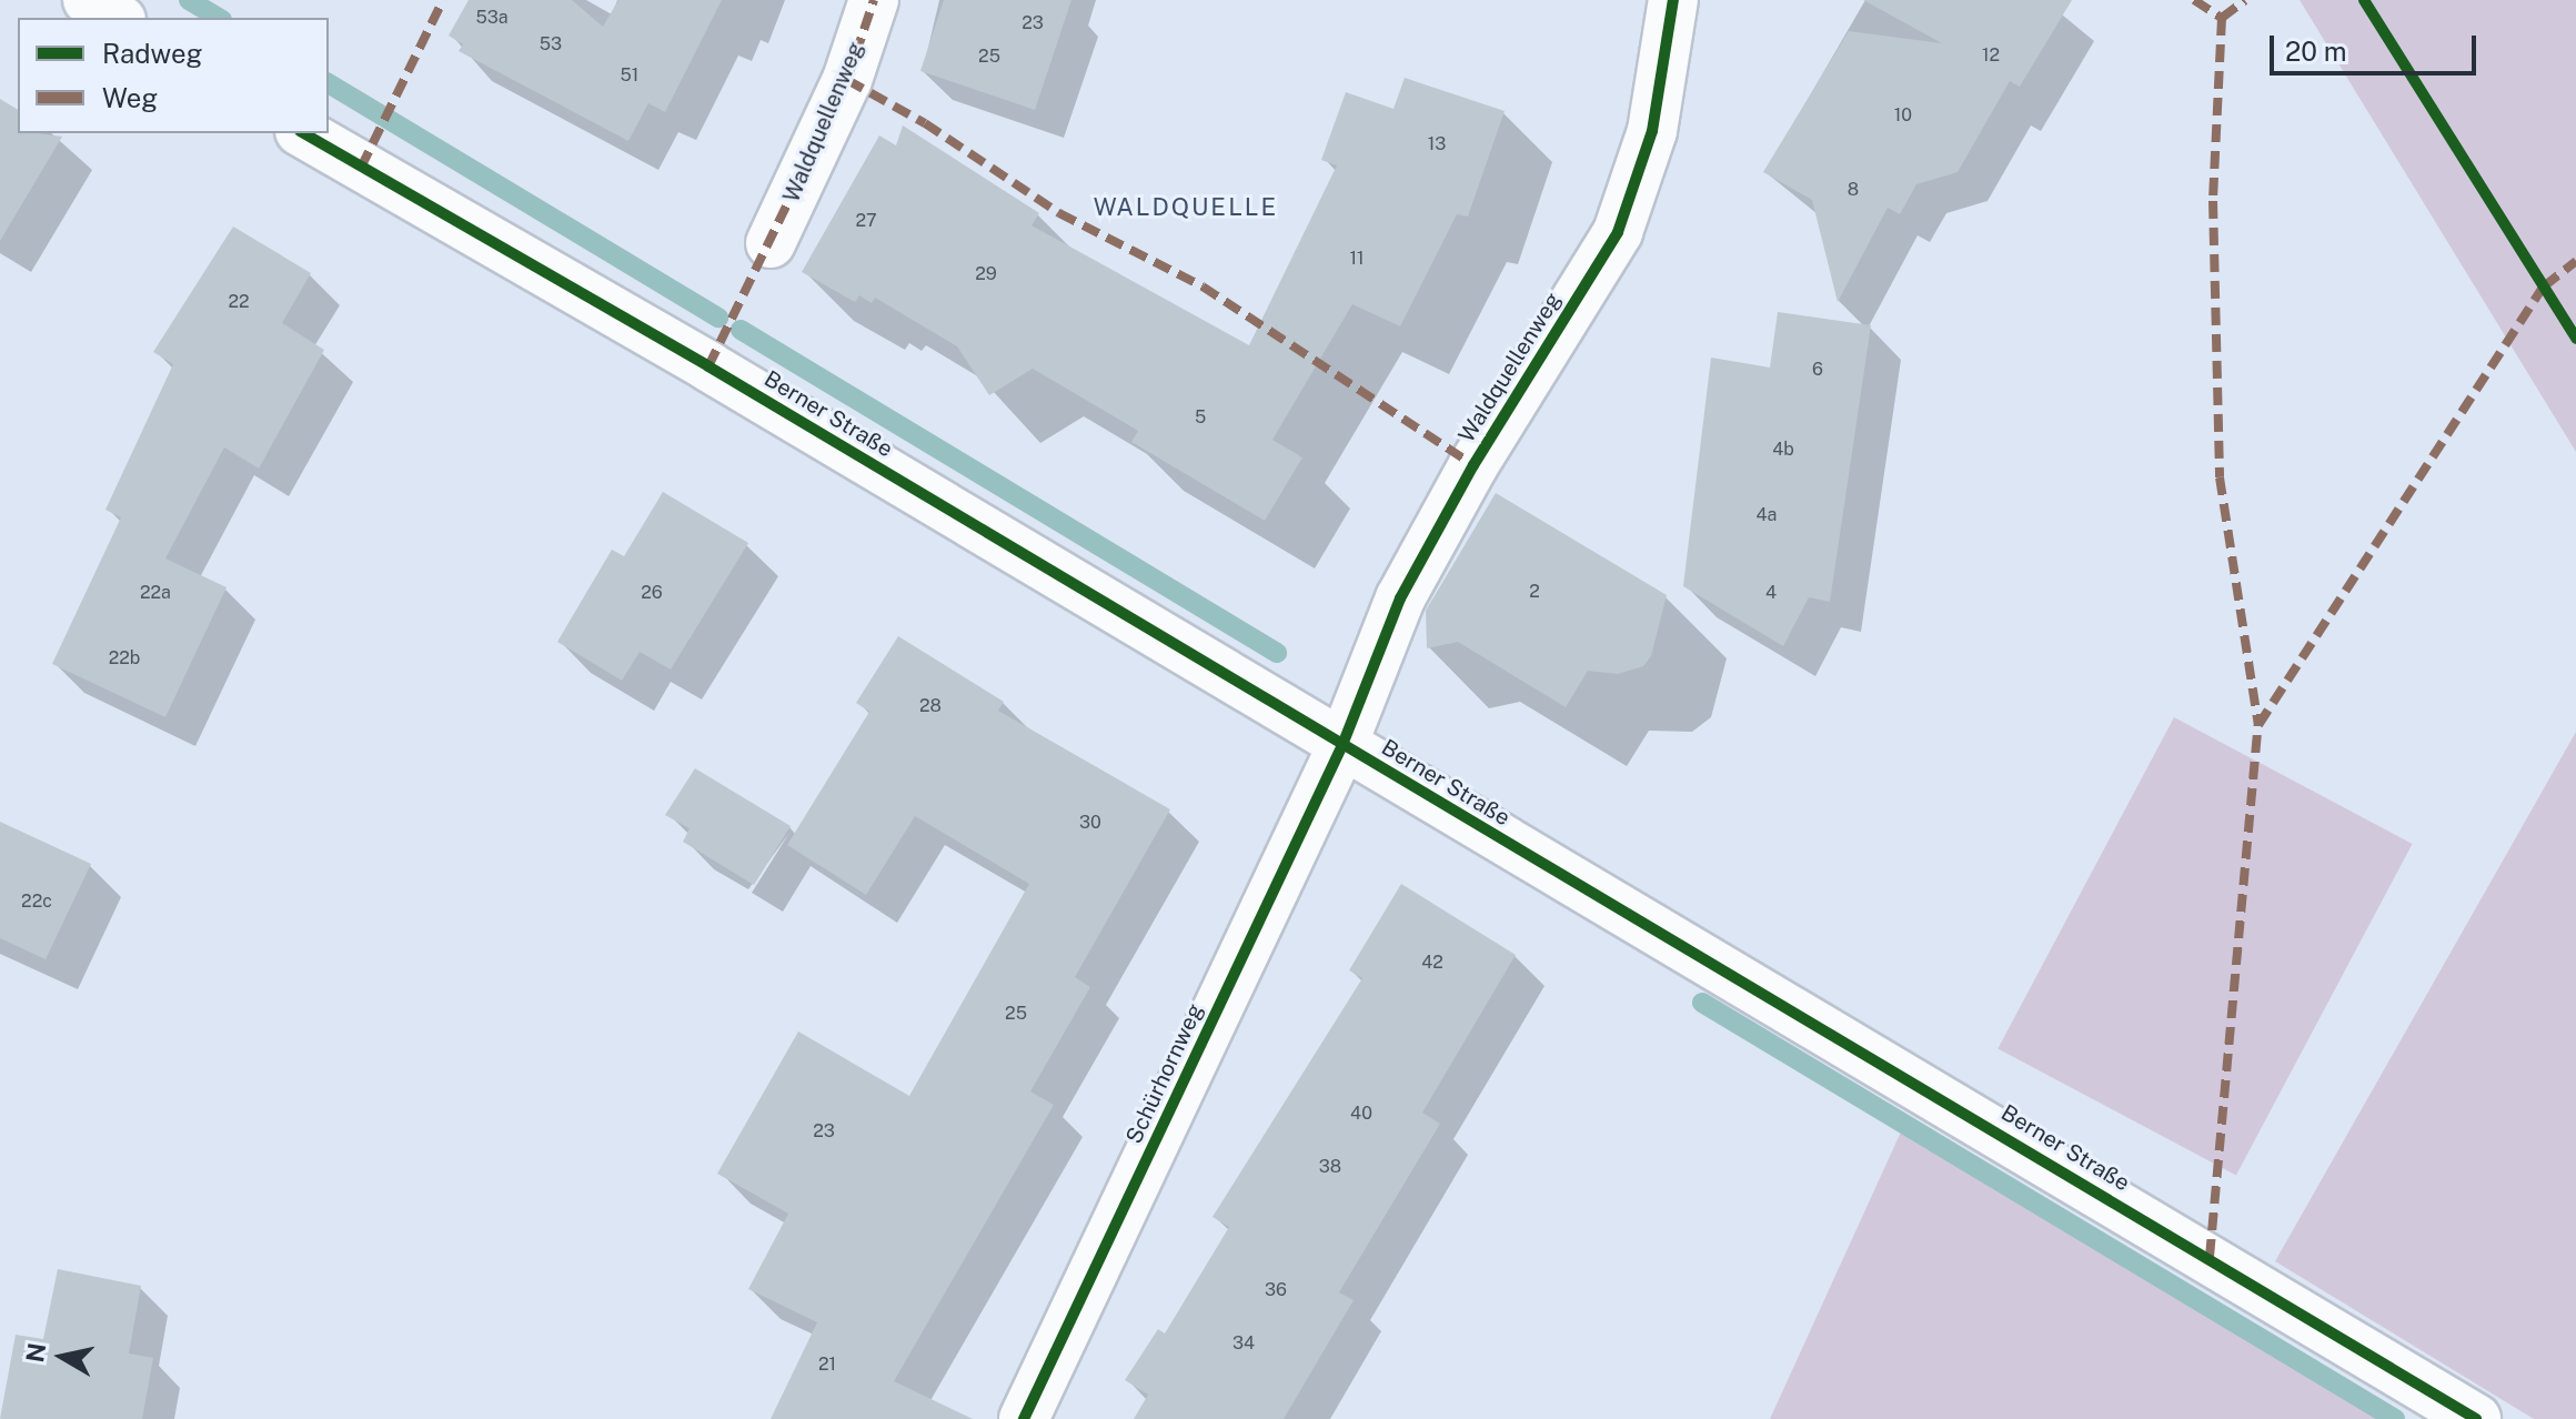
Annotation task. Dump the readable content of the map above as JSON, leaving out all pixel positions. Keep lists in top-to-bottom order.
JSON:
{
  "streets": {
    "street": ["Waldquellenweg", "Berner Straße", "Schürhornweg"]
  },
  "crossings": [
    ["Waldquellenweg", "Berner Straße"],
    ["Waldquellenweg", "Schürhornweg"],
    ["Berner Straße", "Schürhornweg"]
  ],
  "districts": ["WALDQUELLE"],
  "house_numbers": [
    "53a",
    "23",
    "53",
    "12",
    "25",
    "51",
    "10",
    "13",
    "8",
    "27",
    "11",
    "29",
    "22",
    "6",
    "5",
    "4b",
    "4a",
    "2",
    "22a",
    "26",
    "4",
    "22b",
    "28",
    "30",
    "22c",
    "42",
    "25",
    "40",
    "23",
    "38",
    "36",
    "34",
    "21"
  ],
  "legend": ["Radweg", "Weg"],
  "scale_bar": "20 m",
  "north": "left"
}
